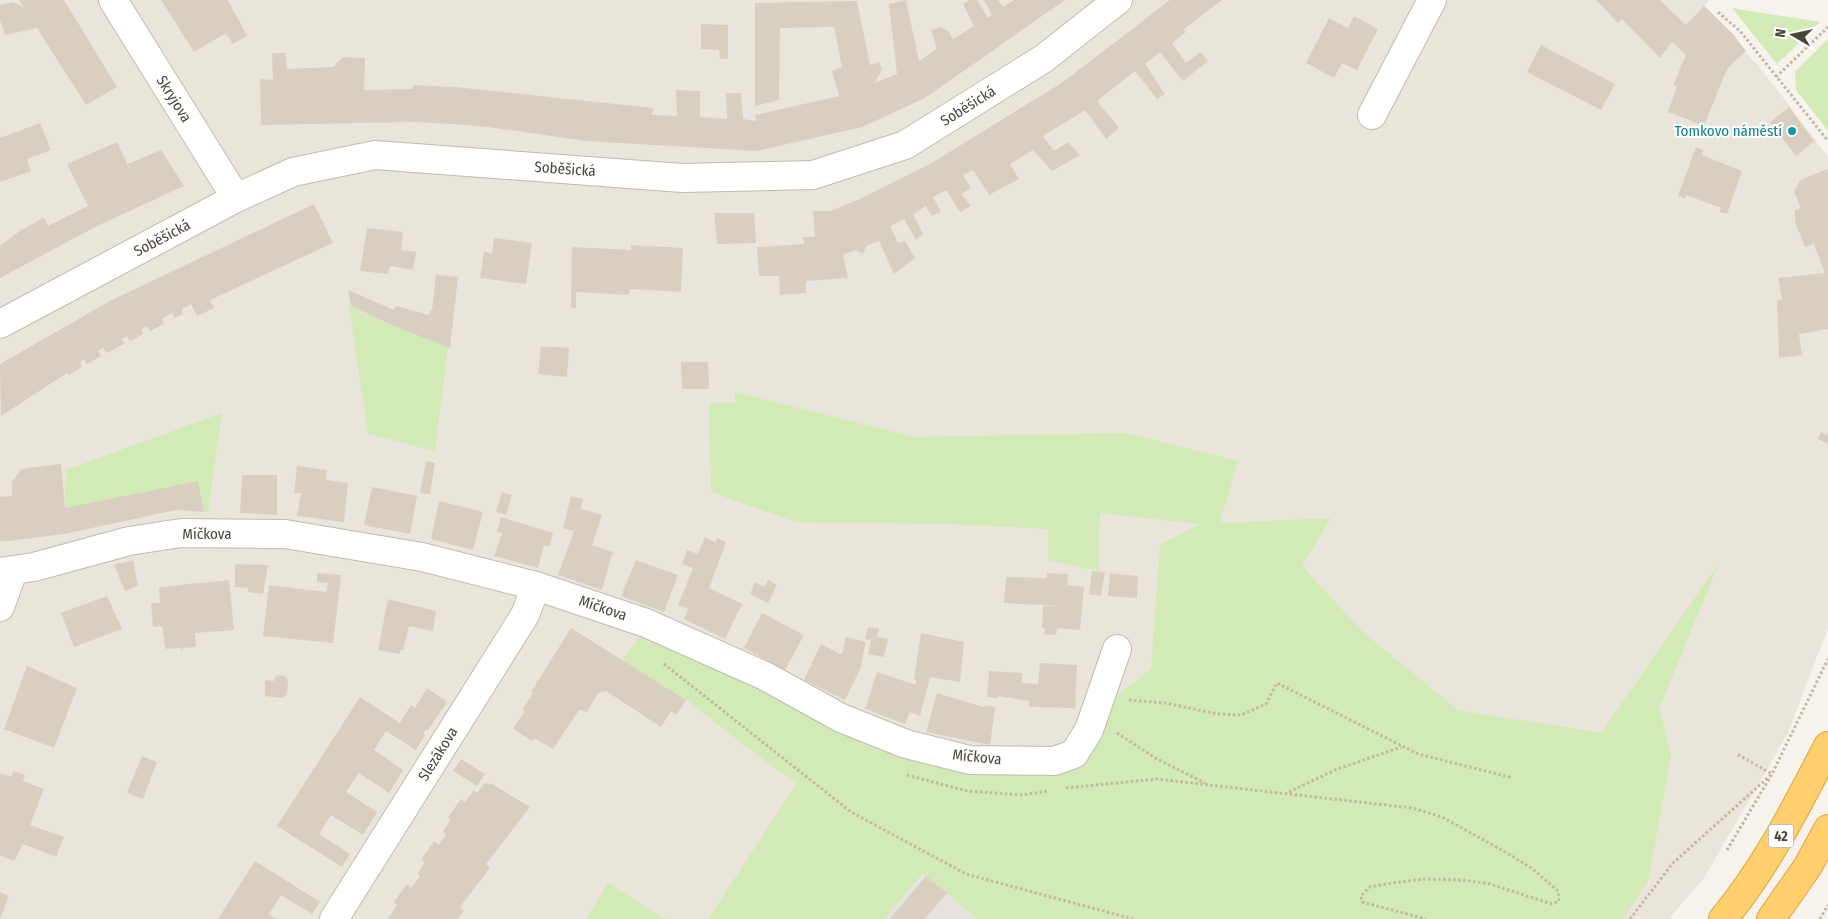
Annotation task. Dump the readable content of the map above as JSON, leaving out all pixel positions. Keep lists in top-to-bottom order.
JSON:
{
  "streets": {
    "highway": ["42"],
    "street": [
      "Skryjova",
      "Soběšická",
      "Míčkova",
      "Slezákova"
    ]
  },
  "crossings": [
    ["Skryjova", "Soběšická"],
    ["Míčkova", "Slezákova"]
  ],
  "places": ["Tomkovo náměstí"],
  "north": "left"
}
